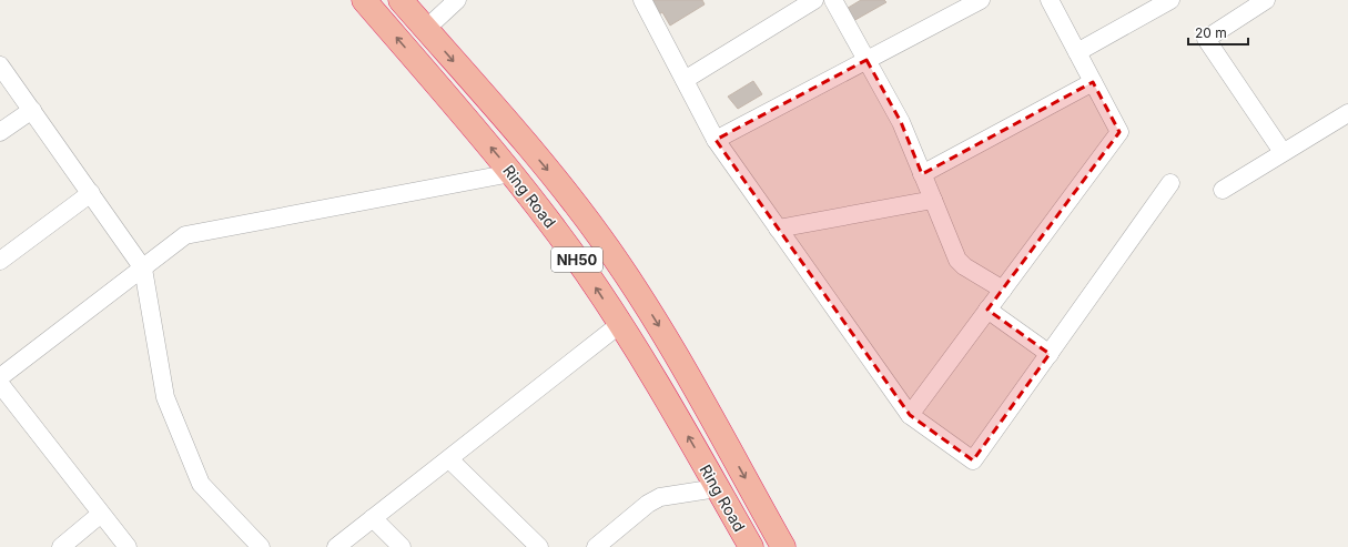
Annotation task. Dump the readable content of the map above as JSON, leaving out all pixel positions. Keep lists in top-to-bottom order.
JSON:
{
  "streets": {
    "highway": ["Ring Road", "NH50"]
  },
  "scale_bar": "20 m"
}
